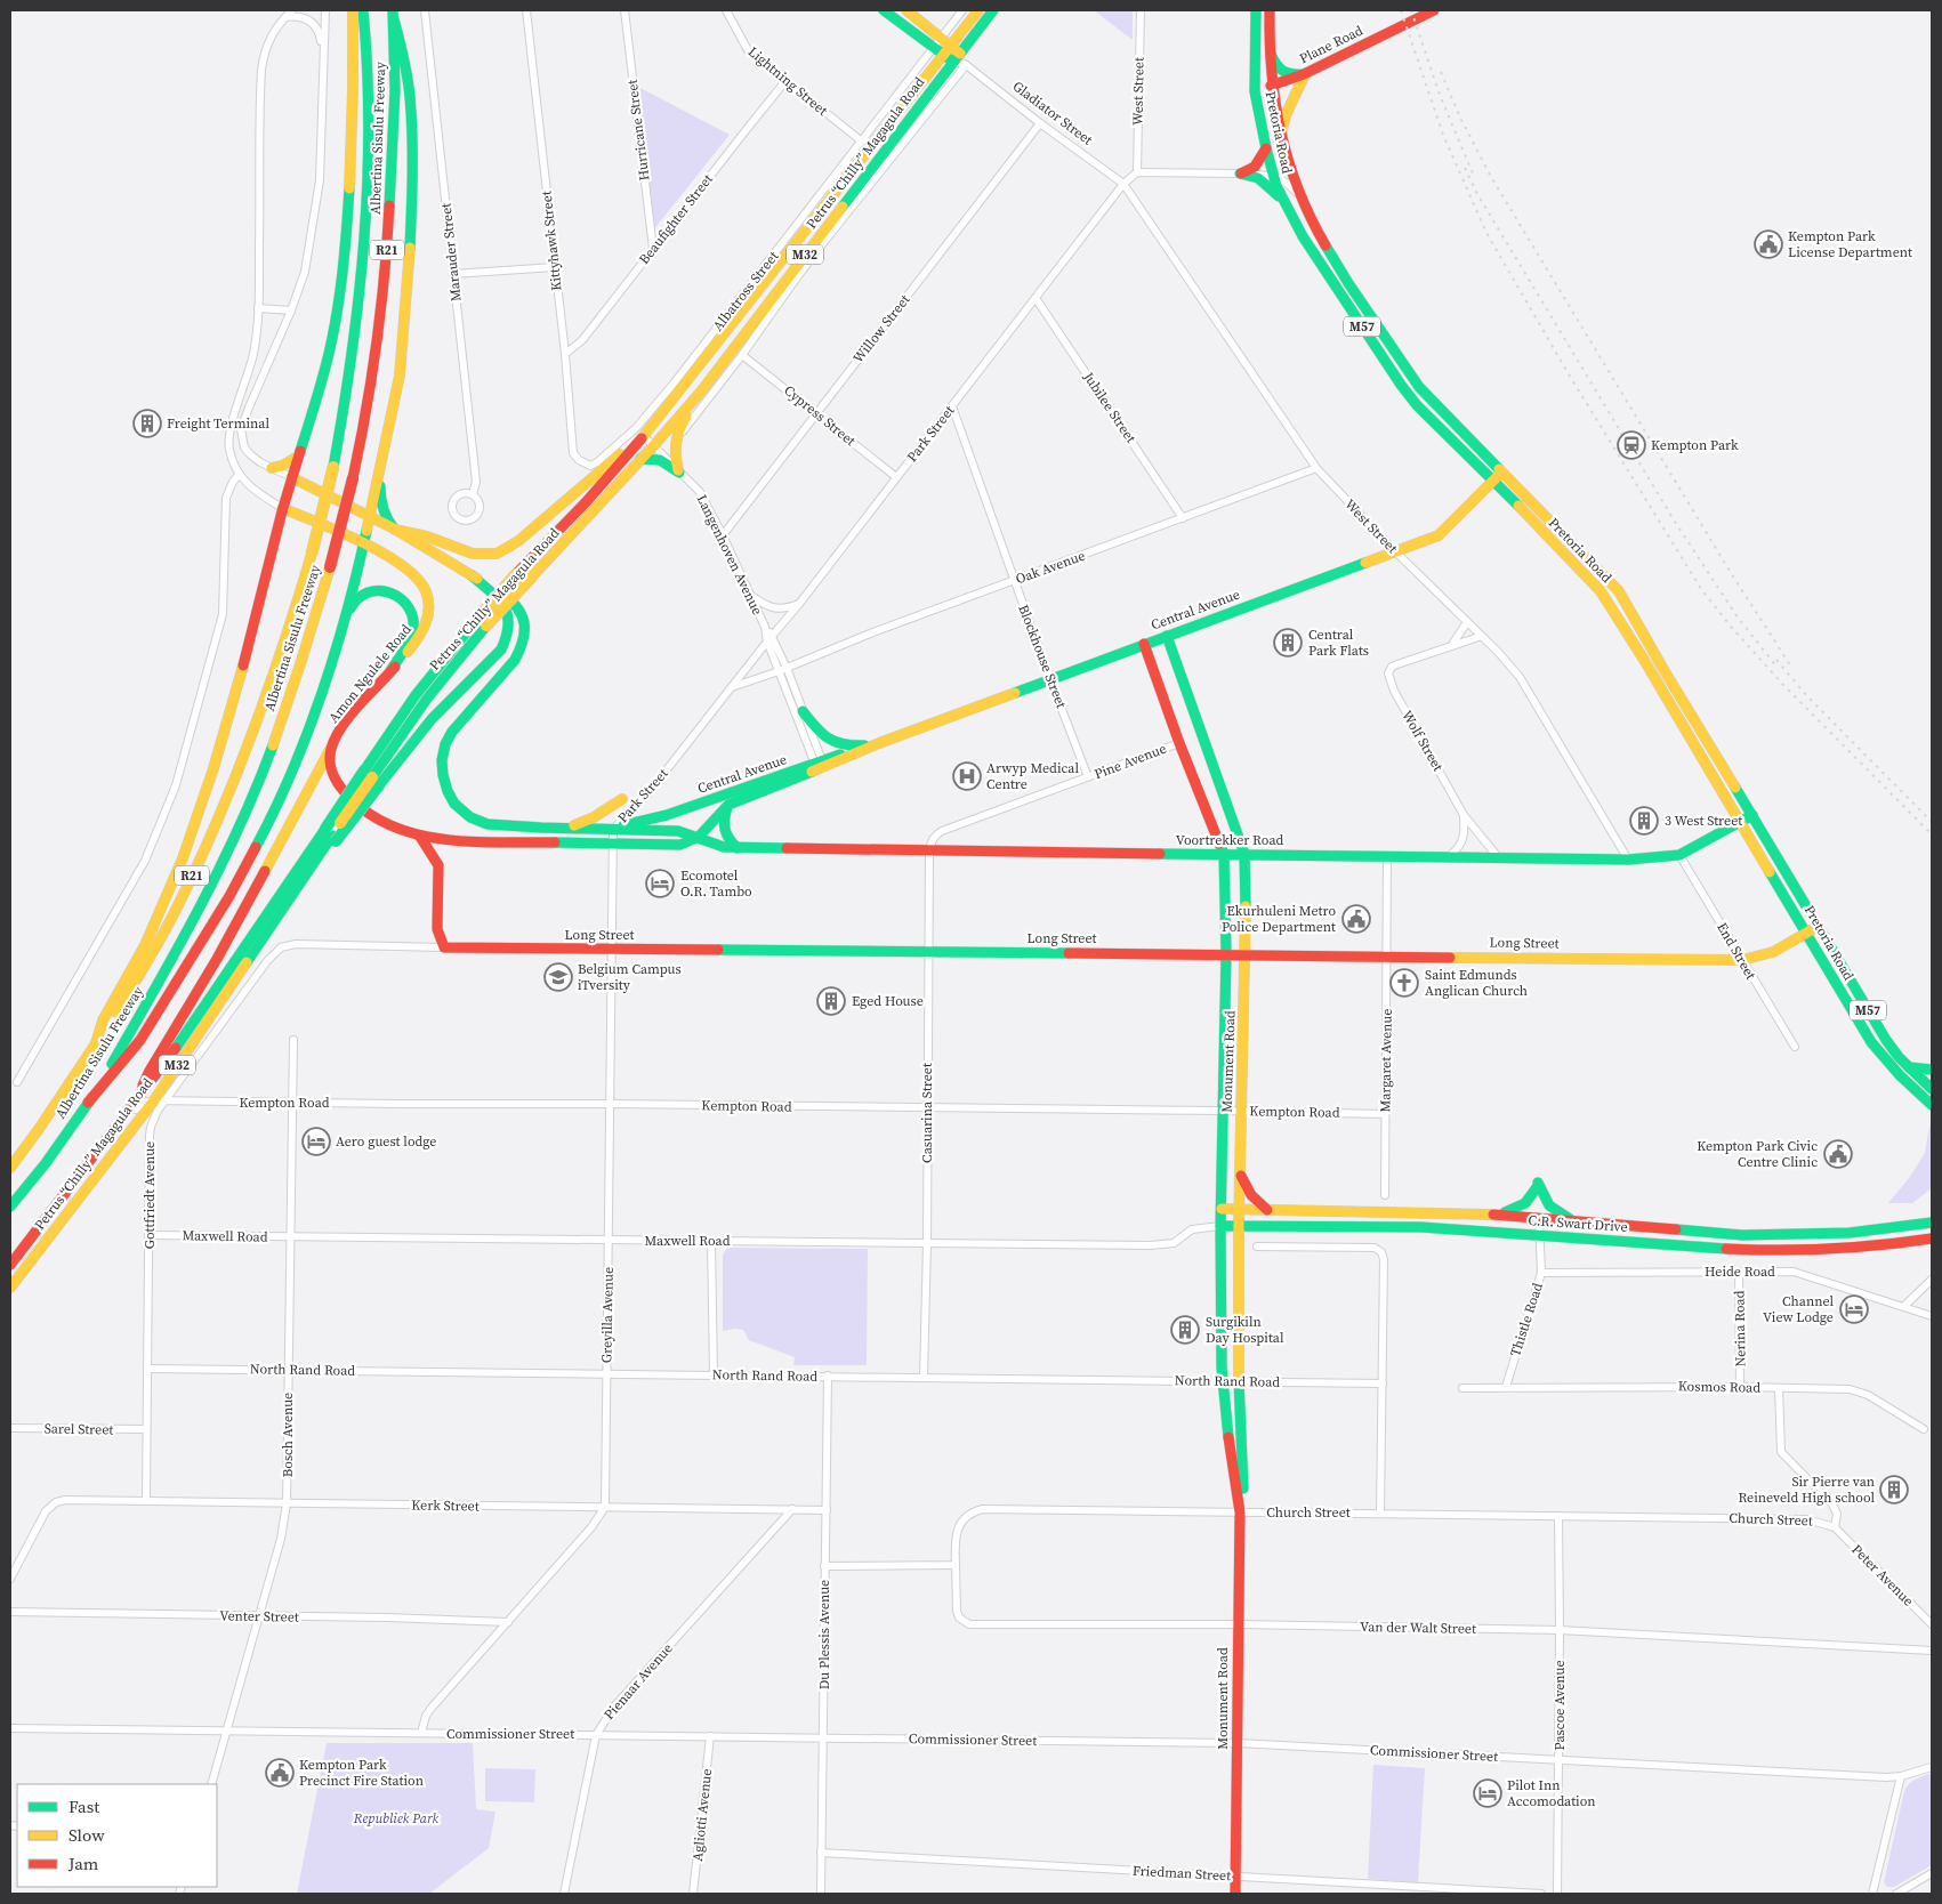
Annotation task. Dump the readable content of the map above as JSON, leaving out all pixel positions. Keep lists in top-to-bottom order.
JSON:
{
  "streets": {
    "main road": [
      "Plane Road",
      "Gladiator Street",
      "Pretoria Road",
      "Albertina Sisulu Freeway",
      "Petrus “Chilly” Magagula Road",
      "R21",
      "M32",
      "M57",
      "Central Avenue",
      "Amon Ngulele Road",
      "Voortrekker Road",
      "Long Street",
      "Monument Road",
      "C.R. Swart Drive"
    ],
    "street": [
      "Lightning Street",
      "West Street",
      "Hurricane Street",
      "Beaufighter Street",
      "Kittyhawk Street",
      "Marauder Street",
      "Albatross Street",
      "Willow Street",
      "Jubilee Street",
      "Cypress Street",
      "Park Street",
      "Langenhoven Avenue",
      "Oak Avenue",
      "Blockhouse Street",
      "Wolf Street",
      "Pine Avenue",
      "End Street",
      "Margaret Avenue",
      "Kempton Road",
      "Casuarina Street",
      "Gottfriedt Avenue",
      "Maxwell Road",
      "Heide Road",
      "Greyilla Avenue",
      "Thistle Road",
      "Nerina Road",
      "North Rand Road",
      "Kosmos Road",
      "Sarel Street",
      "Bosch Avenue",
      "Kerk Street",
      "Church Street",
      "Peter Avenue",
      "Venter Street",
      "Van der Walt Street",
      "Du Plessis Avenue",
      "Pienaar Avenue",
      "Pascoe Avenue",
      "Commissioner Street",
      "Agliotti Avenue",
      "Friedman Street"
    ]
  },
  "crossings": [
    ["Plane Road", "Pretoria Road"],
    ["Lightning Street", "Beaufighter Street"],
    ["Lightning Street", "Albatross Street"],
    ["West Street", "Gladiator Street"],
    ["West Street", "Park Street"],
    ["West Street", "Oak Avenue"],
    ["West Street", "Central Avenue"],
    ["West Street", "Voortrekker Road"],
    ["Gladiator Street", "Petrus “Chilly” Magagula Road"],
    ["Gladiator Street", "Albatross Street"],
    ["Gladiator Street", "Willow Street"],
    ["Gladiator Street", "Park Street"],
    ["Hurricane Street", "Beaufighter Street"],
    ["Pretoria Road", "Central Avenue"],
    ["Pretoria Road", "Voortrekker Road"],
    ["Pretoria Road", "Long Street"],
    ["Petrus “Chilly” Magagula Road", "Albatross Street"],
    ["Petrus “Chilly” Magagula Road", "Langenhoven Avenue"],
    ["Petrus “Chilly” Magagula Road", "Kempton Road"],
    ["Petrus “Chilly” Magagula Road", "Gottfriedt Avenue"],
    ["Beaufighter Street", "Kittyhawk Street"],
    ["Kittyhawk Street", "Albatross Street"],
    ["Willow Street", "Cypress Street"],
    ["Willow Street", "Langenhoven Avenue"],
    ["Jubilee Street", "Park Street"],
    ["Jubilee Street", "Oak Avenue"],
    ["Cypress Street", "Park Street"],
    ["Park Street", "Langenhoven Avenue"],
    ["Park Street", "Oak Avenue"],
    ["Park Street", "Central Avenue"],
    ["Park Street", "Blockhouse Street"],
    ["Park Street", "Greyilla Avenue"],
    ["Langenhoven Avenue", "Oak Avenue"],
    ["Langenhoven Avenue", "Central Avenue"],
    ["Oak Avenue", "Blockhouse Street"],
    ["Central Avenue", "Blockhouse Street"],
    ["Central Avenue", "Monument Road"],
    ["Central Avenue", "Greyilla Avenue"],
    ["Blockhouse Street", "Pine Avenue"],
    ["Amon Ngulele Road", "Greyilla Avenue"],
    ["Wolf Street", "Voortrekker Road"],
    ["Pine Avenue", "Voortrekker Road"],
    ["Pine Avenue", "Monument Road"],
    ["Pine Avenue", "Casuarina Street"],
    ["Voortrekker Road", "End Street"],
    ["Voortrekker Road", "Margaret Avenue"],
    ["Voortrekker Road", "Monument Road"],
    ["Voortrekker Road", "Casuarina Street"],
    ["Long Street", "End Street"],
    ["Long Street", "Margaret Avenue"],
    ["Long Street", "Monument Road"],
    ["Long Street", "Casuarina Street"],
    ["Long Street", "Gottfriedt Avenue"],
    ["Long Street", "Greyilla Avenue"],
    ["Margaret Avenue", "Kempton Road"],
    ["Monument Road", "Kempton Road"],
    ["Monument Road", "C.R. Swart Drive"],
    ["Monument Road", "Maxwell Road"],
    ["Monument Road", "North Rand Road"],
    ["Monument Road", "Church Street"],
    ["Monument Road", "Van der Walt Street"],
    ["Monument Road", "Commissioner Street"],
    ["Monument Road", "Friedman Street"],
    ["Kempton Road", "Casuarina Street"],
    ["Kempton Road", "Gottfriedt Avenue"],
    ["Kempton Road", "Greyilla Avenue"],
    ["Kempton Road", "Bosch Avenue"],
    ["Casuarina Street", "Maxwell Road"],
    ["Casuarina Street", "North Rand Road"],
    ["Gottfriedt Avenue", "Maxwell Road"],
    ["Gottfriedt Avenue", "North Rand Road"],
    ["Gottfriedt Avenue", "Sarel Street"],
    ["Gottfriedt Avenue", "Kerk Street"],
    ["C.R. Swart Drive", "Maxwell Road"],
    ["C.R. Swart Drive", "Thistle Road"],
    ["Maxwell Road", "Greyilla Avenue"],
    ["Maxwell Road", "Bosch Avenue"],
    ["Heide Road", "Thistle Road"],
    ["Heide Road", "Nerina Road"],
    ["Greyilla Avenue", "North Rand Road"],
    ["Greyilla Avenue", "Kerk Street"],
    ["Thistle Road", "Kosmos Road"],
    ["Nerina Road", "Kosmos Road"],
    ["North Rand Road", "Bosch Avenue"],
    ["North Rand Road", "Du Plessis Avenue"],
    ["Bosch Avenue", "Kerk Street"],
    ["Bosch Avenue", "Venter Street"],
    ["Bosch Avenue", "Commissioner Street"],
    ["Kerk Street", "Du Plessis Avenue"],
    ["Kerk Street", "Pienaar Avenue"],
    ["Church Street", "Peter Avenue"],
    ["Church Street", "Van der Walt Street"],
    ["Church Street", "Pascoe Avenue"],
    ["Van der Walt Street", "Pascoe Avenue"],
    ["Du Plessis Avenue", "Commissioner Street"],
    ["Du Plessis Avenue", "Friedman Street"],
    ["Pienaar Avenue", "Commissioner Street"],
    ["Pascoe Avenue", "Commissioner Street"],
    ["Commissioner Street", "Agliotti Avenue"]
  ],
  "parks": ["Republiek Park"],
  "places": {
    "public building": [
      "Kempton Park License Department",
      "Ekurhuleni Metro Police Department",
      "Kempton Park Civic Centre Clinic",
      "Kempton Park Precinct Fire Station"
    ],
    "building": [
      "Freight Terminal",
      "Central Park Flats",
      "3 West Street",
      "Eged House",
      "Surgikiln Day Hospital",
      "Sir Pierre van Reineveld High school"
    ],
    "station": ["Kempton Park"],
    "hospital": ["Arwyp Medical Centre"],
    "hotel": [
      "Ecomotel O.R. Tambo",
      "Aero guest lodge",
      "Channel View Lodge",
      "Pilot Inn Accomodation"
    ],
    "school or university": ["Belgium Campus iTversity"],
    "church": ["Saint Edmunds Anglican Church"]
  },
  "legend": ["Fast", "Slow", "Jam"]
}
